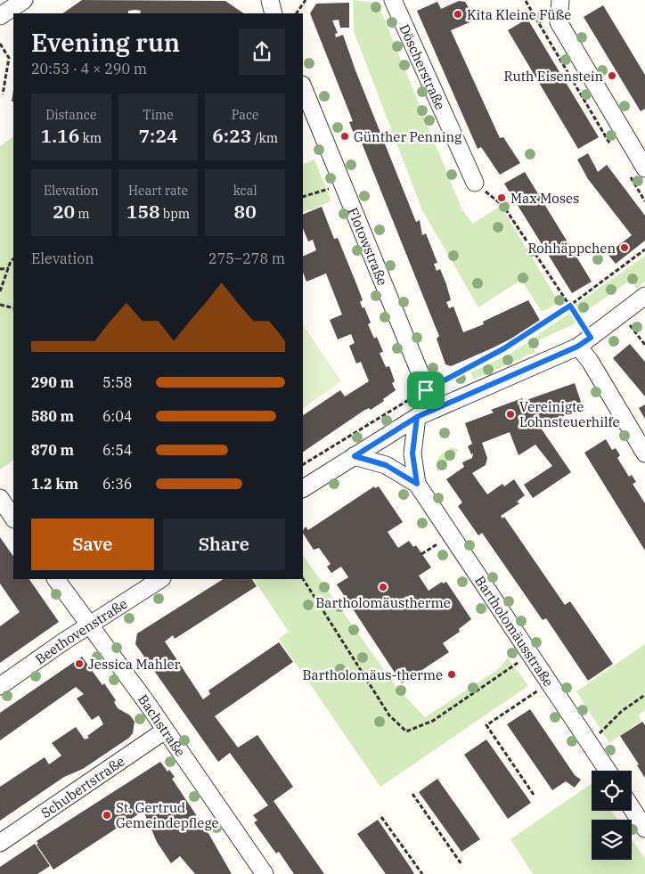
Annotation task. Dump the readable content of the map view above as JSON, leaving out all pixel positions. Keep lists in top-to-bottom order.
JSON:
{
  "streets": {
    "street": [
      "Döscherstraße",
      "Flotowstraße",
      "Bartholomäusstraße",
      "Beethovenstraße",
      "Bachstraße",
      "Schubertstraße"
    ]
  },
  "crossings": [
    ["Beethovenstraße", "Bachstraße"],
    ["Bachstraße", "Schubertstraße"]
  ],
  "places": [
    "Kita Kleine Füße",
    "Ruth Eisenstein",
    "Günther Penning",
    "Max Moses",
    "Rohhäppchen",
    "Vereinigte Lohnsteuerhilfe",
    "Bartholomäustherme",
    "Jessica Mahler",
    "Bartholomäus-therme",
    "St. Gertrud Gemeindepflege"
  ],
  "page": {
    "heading": ["Evening run", "20:53 · 4 × 290 m"],
    "stats": [
      ["Distance", "1.16 km"],
      ["Time", "7:24"],
      ["Pace", "6:23 /km"],
      ["Elevation", "20 m"],
      ["Heart rate", "158 bpm"],
      ["kcal", "80"]
    ],
    "chart": ["Elevation", "275–278 m"],
    "list": [
      {
        "name": "290 m",
        "note": "5:58"
      },
      {
        "name": "580 m",
        "note": "6:04"
      },
      {
        "name": "870 m",
        "note": "6:54"
      },
      {
        "name": "1.2 km",
        "note": "6:36"
      }
    ],
    "buttons": ["Save", "Share"]
  }
}
